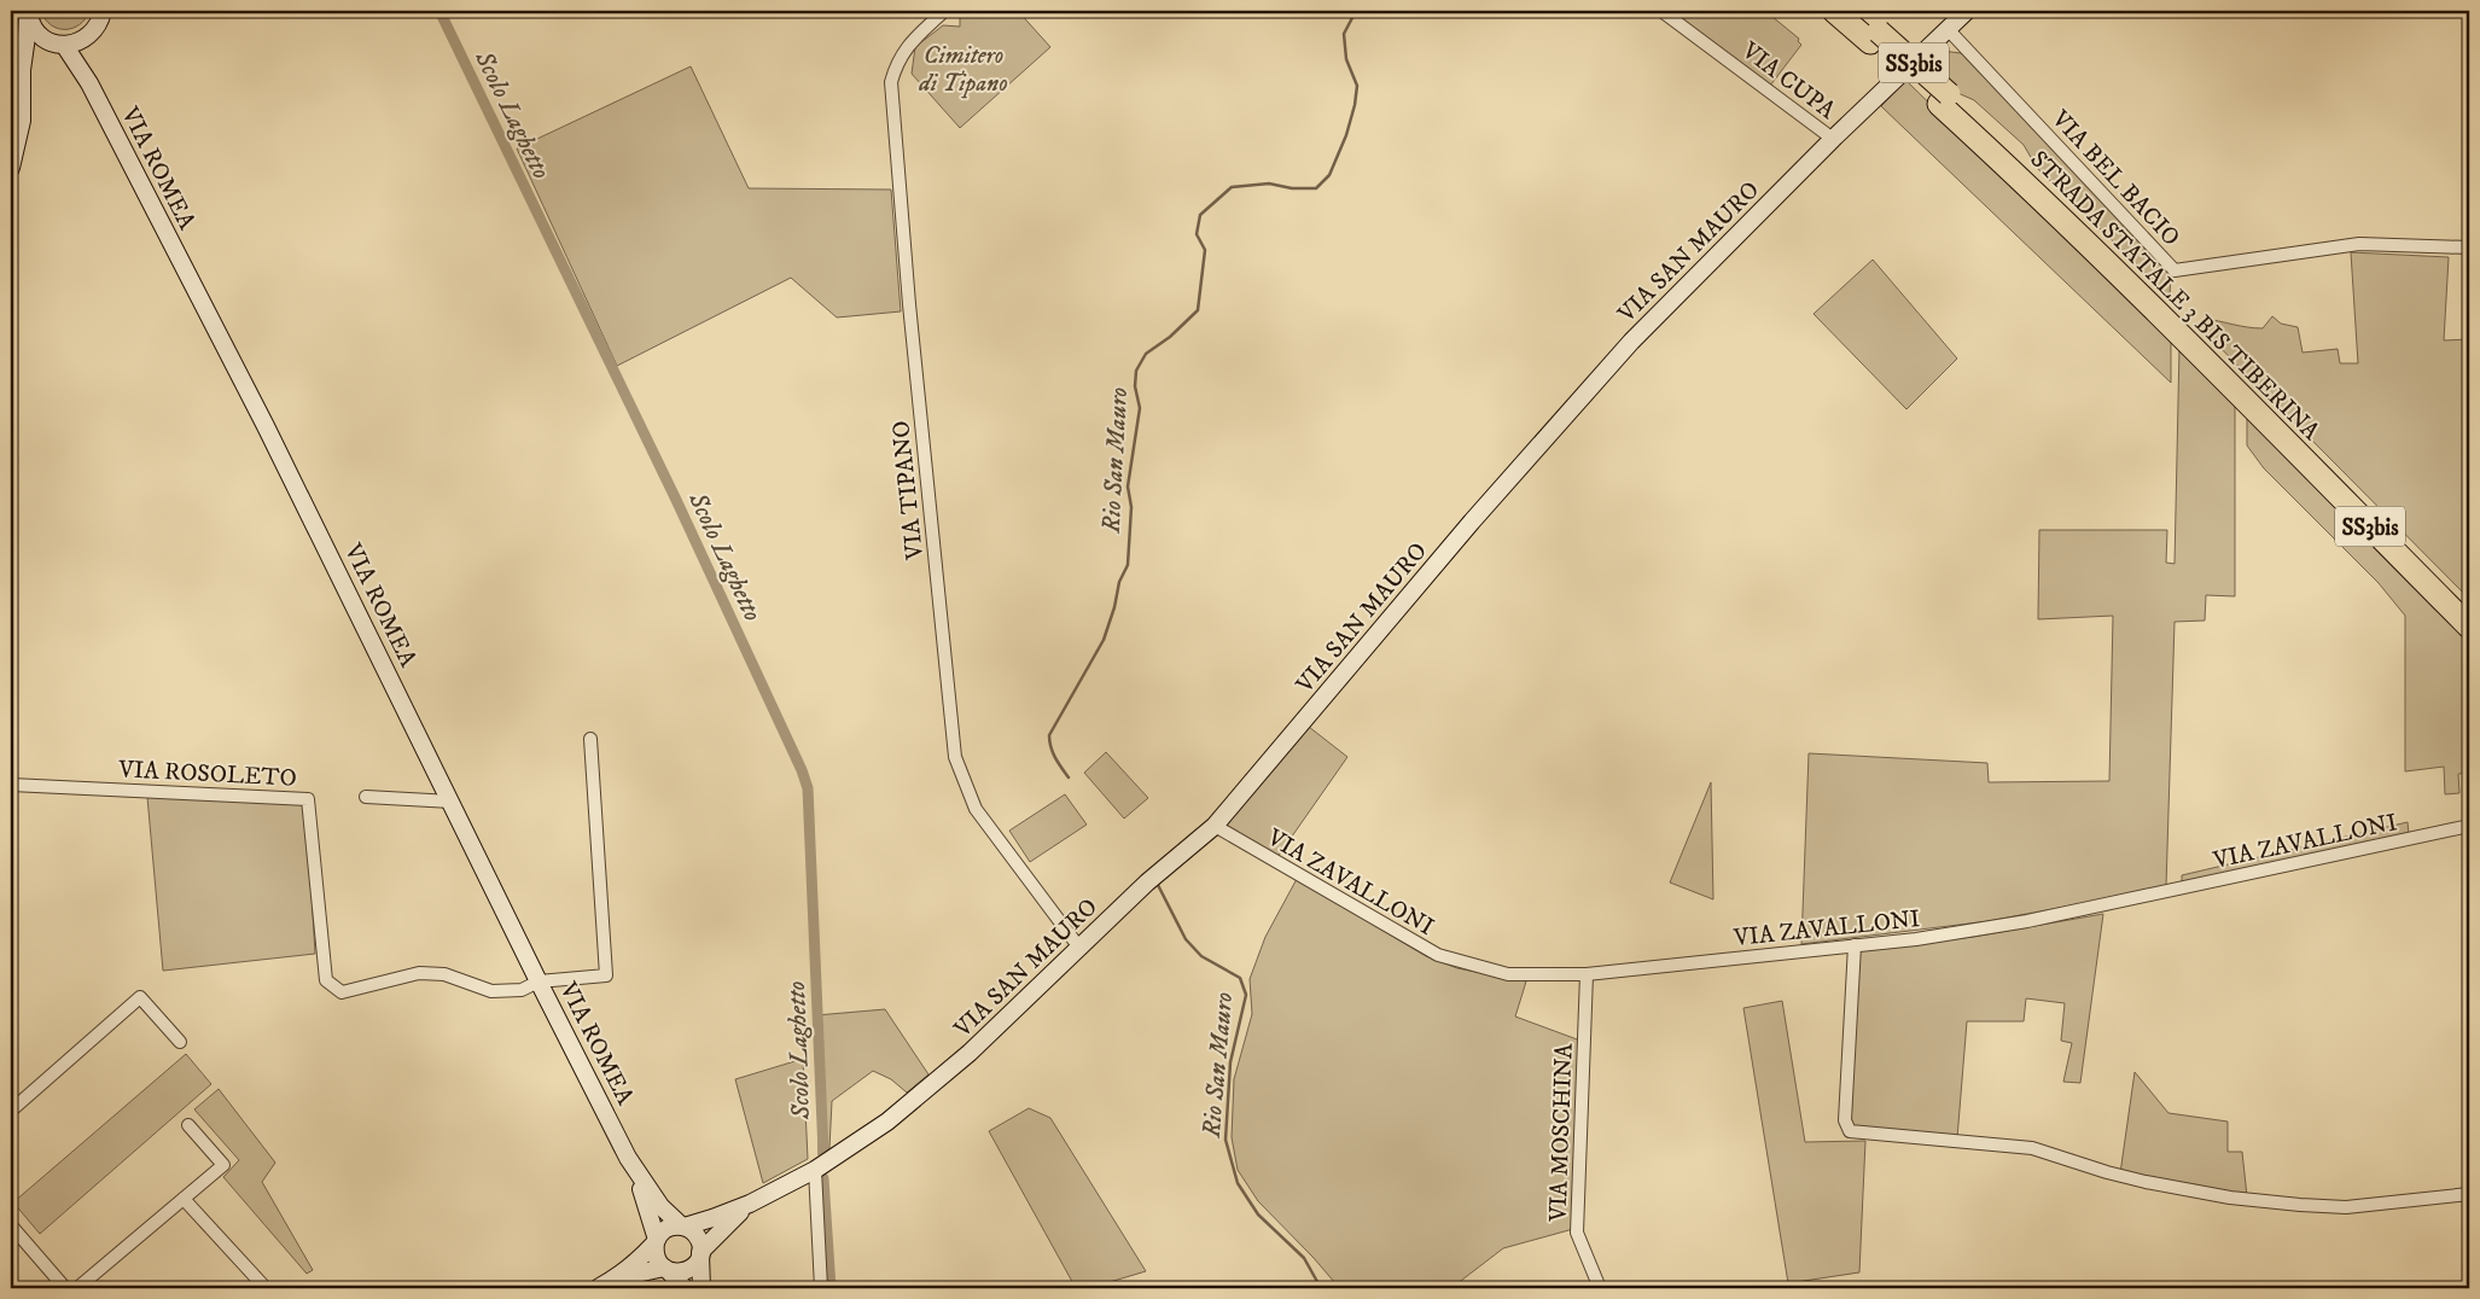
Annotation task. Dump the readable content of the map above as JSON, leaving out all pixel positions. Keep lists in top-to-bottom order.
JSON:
{
  "streets": {
    "highway": ["SS3bis", "STRADA STATALE 3 BIS TIBERINA"],
    "main road": ["VIA ROMEA", "VIA SAN MAURO"],
    "street": [
      "VIA CUPA",
      "VIA BEL BACIO",
      "VIA TIPANO",
      "VIA ROSOLETO",
      "VIA ZAVALLONI",
      "VIA MOSCHINA"
    ]
  },
  "crossings": [
    ["VIA CUPA", "VIA SAN MAURO"],
    ["VIA ROMEA", "VIA SAN MAURO"],
    ["VIA ROMEA", "VIA ROSOLETO"],
    ["VIA BEL BACIO", "VIA SAN MAURO"],
    ["VIA SAN MAURO", "VIA TIPANO"],
    ["VIA SAN MAURO", "VIA ZAVALLONI"],
    ["VIA ZAVALLONI", "VIA MOSCHINA"]
  ],
  "water": ["Scolo Laghetto", "Rio San Mauro"],
  "parks": ["Cimitero di Tipano"]
}
